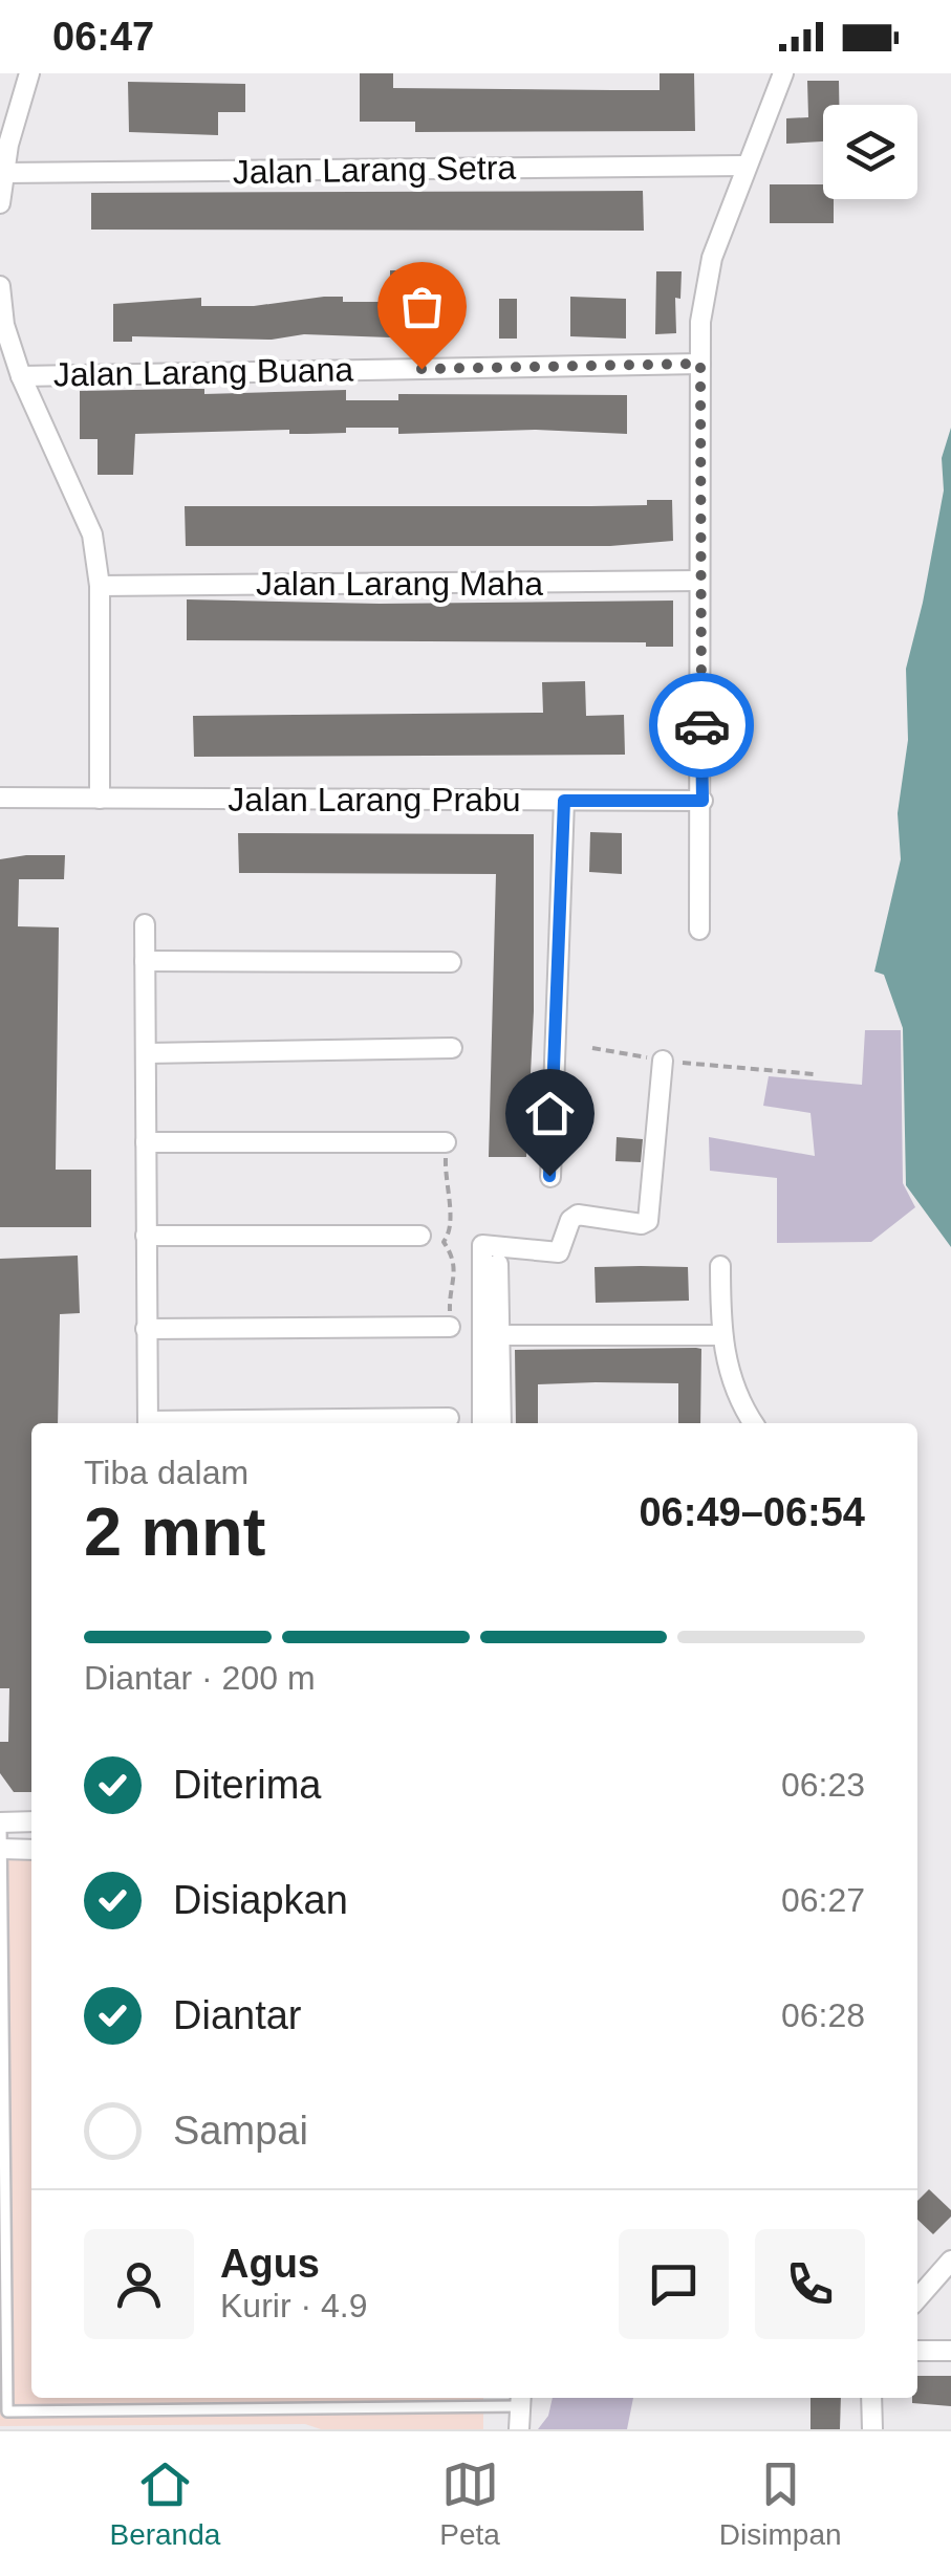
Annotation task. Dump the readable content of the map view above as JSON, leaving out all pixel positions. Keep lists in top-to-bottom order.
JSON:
{
  "streets": {
    "street": [
      "Jalan Larang Setra",
      "Jalan Larang Buana",
      "Jalan Larang Maha",
      "Jalan Larang Prabu"
    ]
  },
  "page": {
    "status": "06:47",
    "heading": ["2 mnt", "Tiba dalam", "06:49–06:54"],
    "panel": ["Agus", "Kurir · 4.9"],
    "bar": "Diantar · 200 m",
    "list": [
      ["Diterima", "06:23"],
      ["Disiapkan", "06:27"],
      ["Diantar", "06:28"],
      "Sampai"
    ],
    "tabs": ["Beranda", "Peta", "Disimpan"]
  }
}
